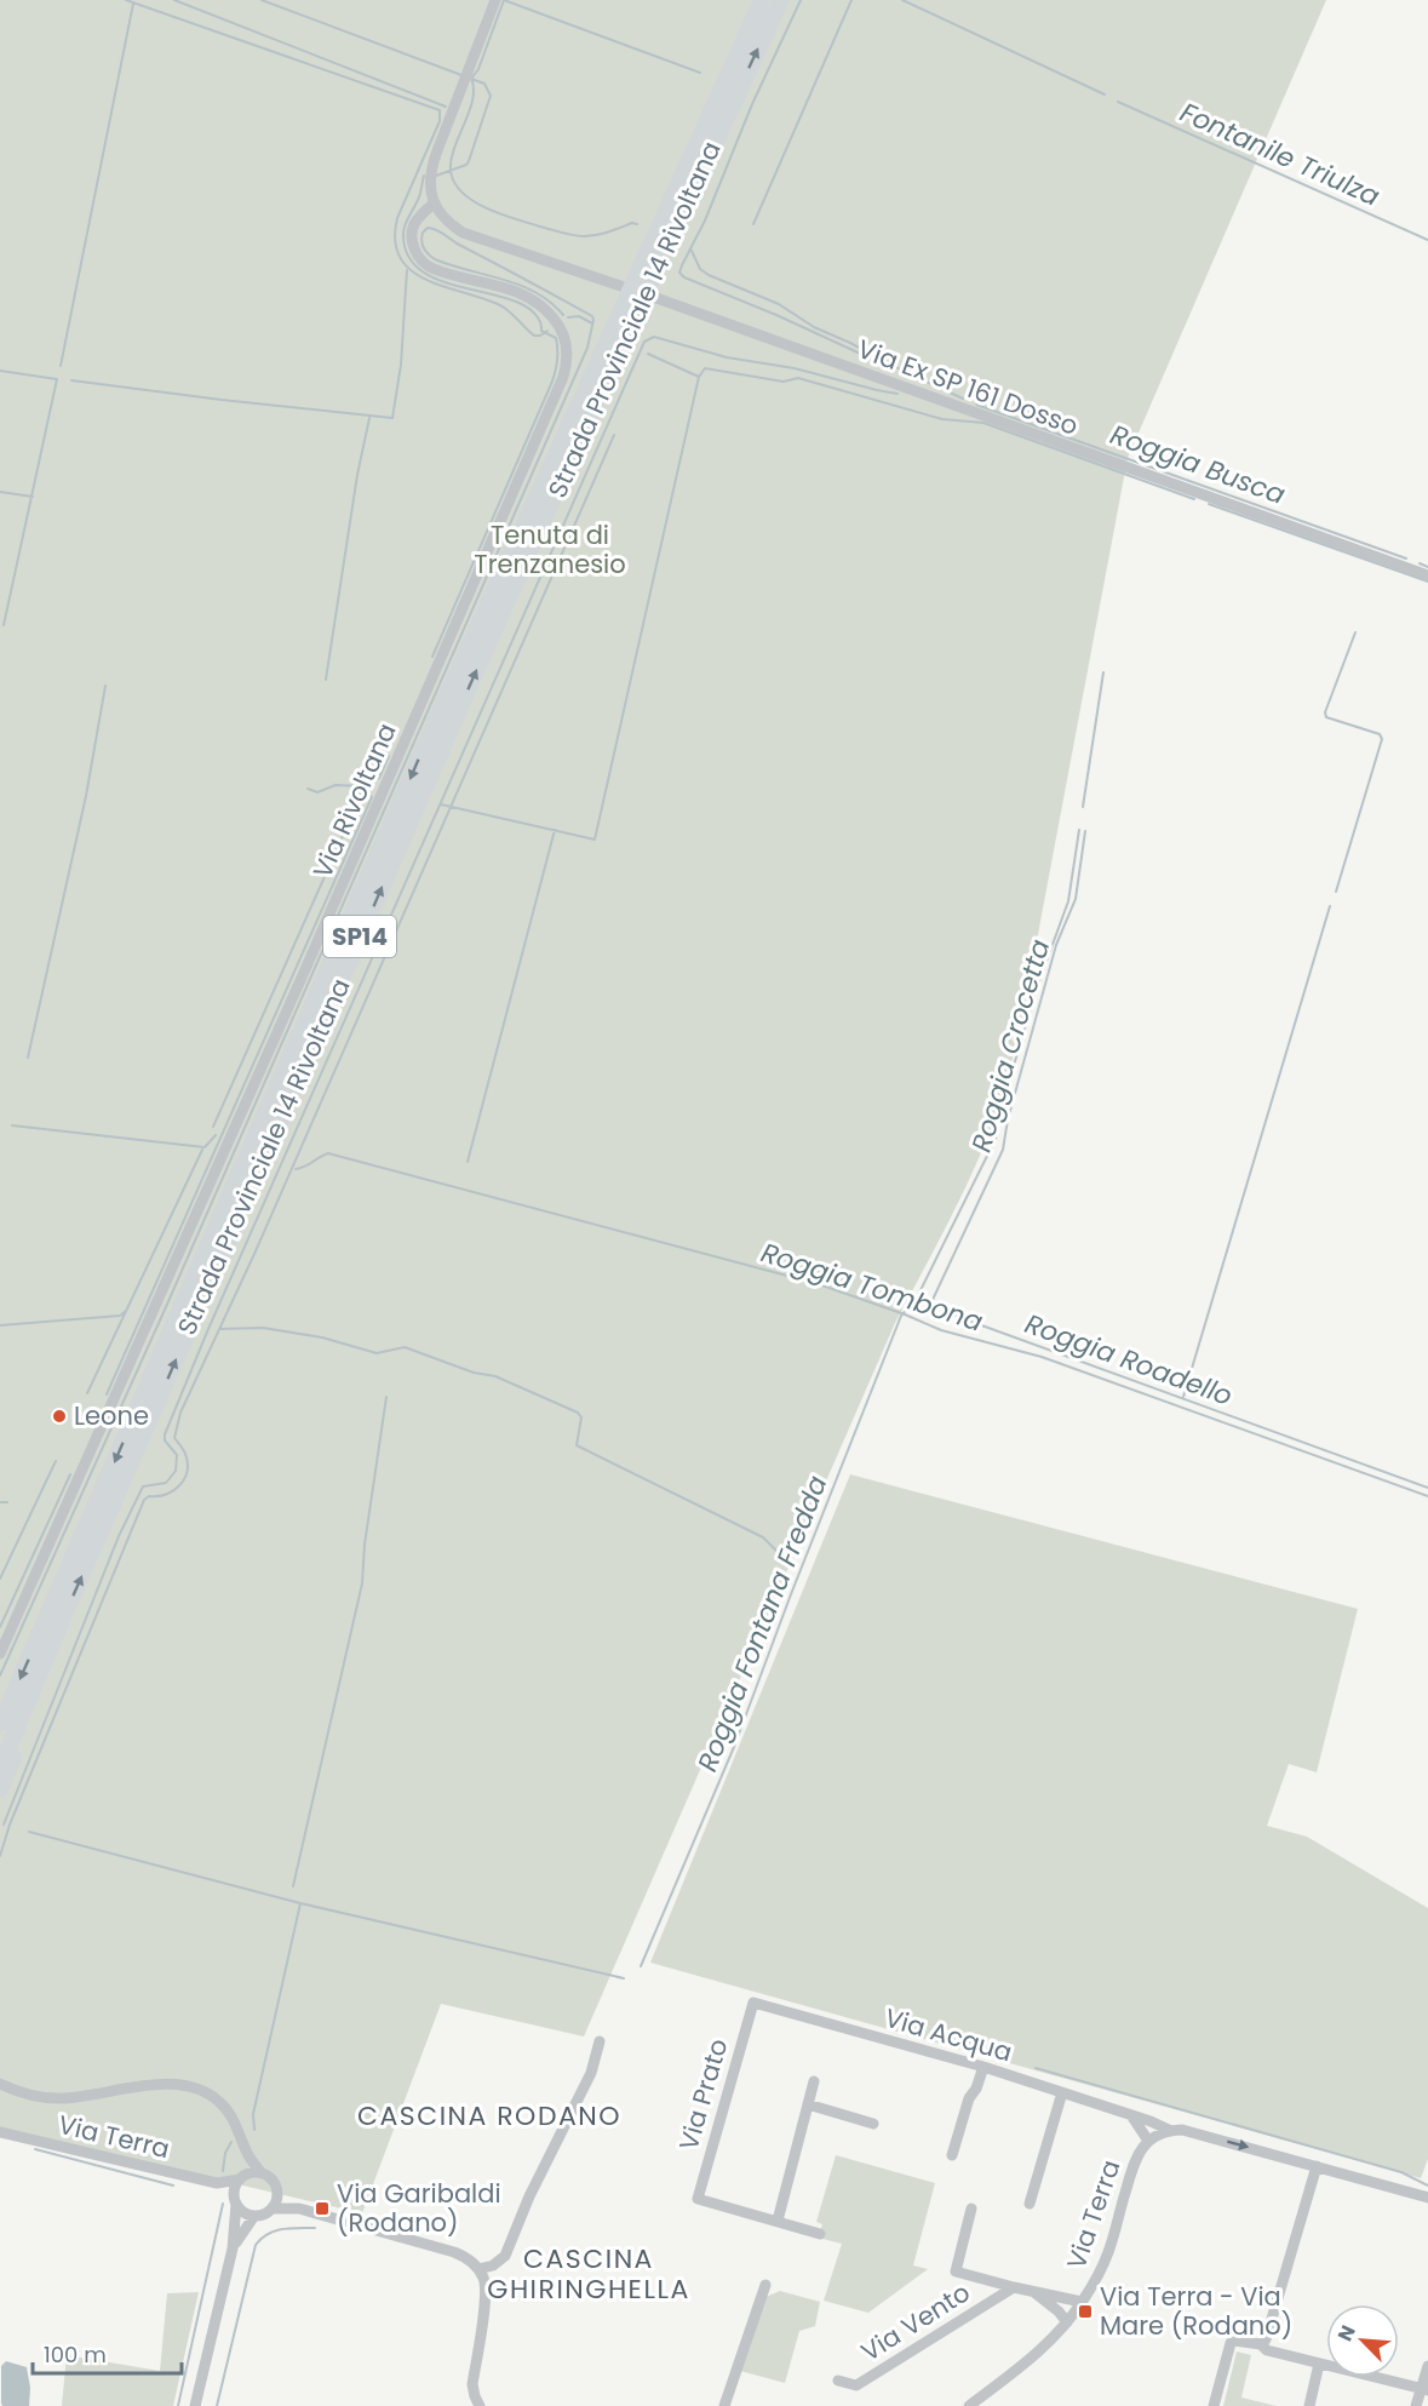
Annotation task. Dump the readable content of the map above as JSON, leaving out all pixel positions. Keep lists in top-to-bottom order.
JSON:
{
  "streets": {
    "highway": ["Strada Provinciale 14 Rivoltana", "SP14"],
    "street": [
      "Via Ex SP 161 Dosso",
      "Via Rivoltana",
      "Via Acqua",
      "Via Prato",
      "Via Terra",
      "Via Vento"
    ]
  },
  "crossings": [
    ["Strada Provinciale 14 Rivoltana", "SP14"],
    ["Via Ex SP 161 Dosso", "Via Rivoltana"],
    ["Via Acqua", "Via Prato"],
    ["Via Acqua", "Via Terra"]
  ],
  "districts": ["CASCINA RODANO", "CASCINA GHIRINGHELLA"],
  "water": [
    "Fontanile Triulza",
    "Roggia Busca",
    "Roggia Crocetta",
    "Roggia Tombona",
    "Roggia Roadello",
    "Roggia Fontana Fredda"
  ],
  "parks": ["Tenuta di Trenzanesio"],
  "places": {
    "other": ["Leone"],
    "transit": ["Via Garibaldi (Rodano)", "Via Terra - Via Mare (Rodano)"]
  },
  "scale_bar": "100 m",
  "north": "top left"
}
